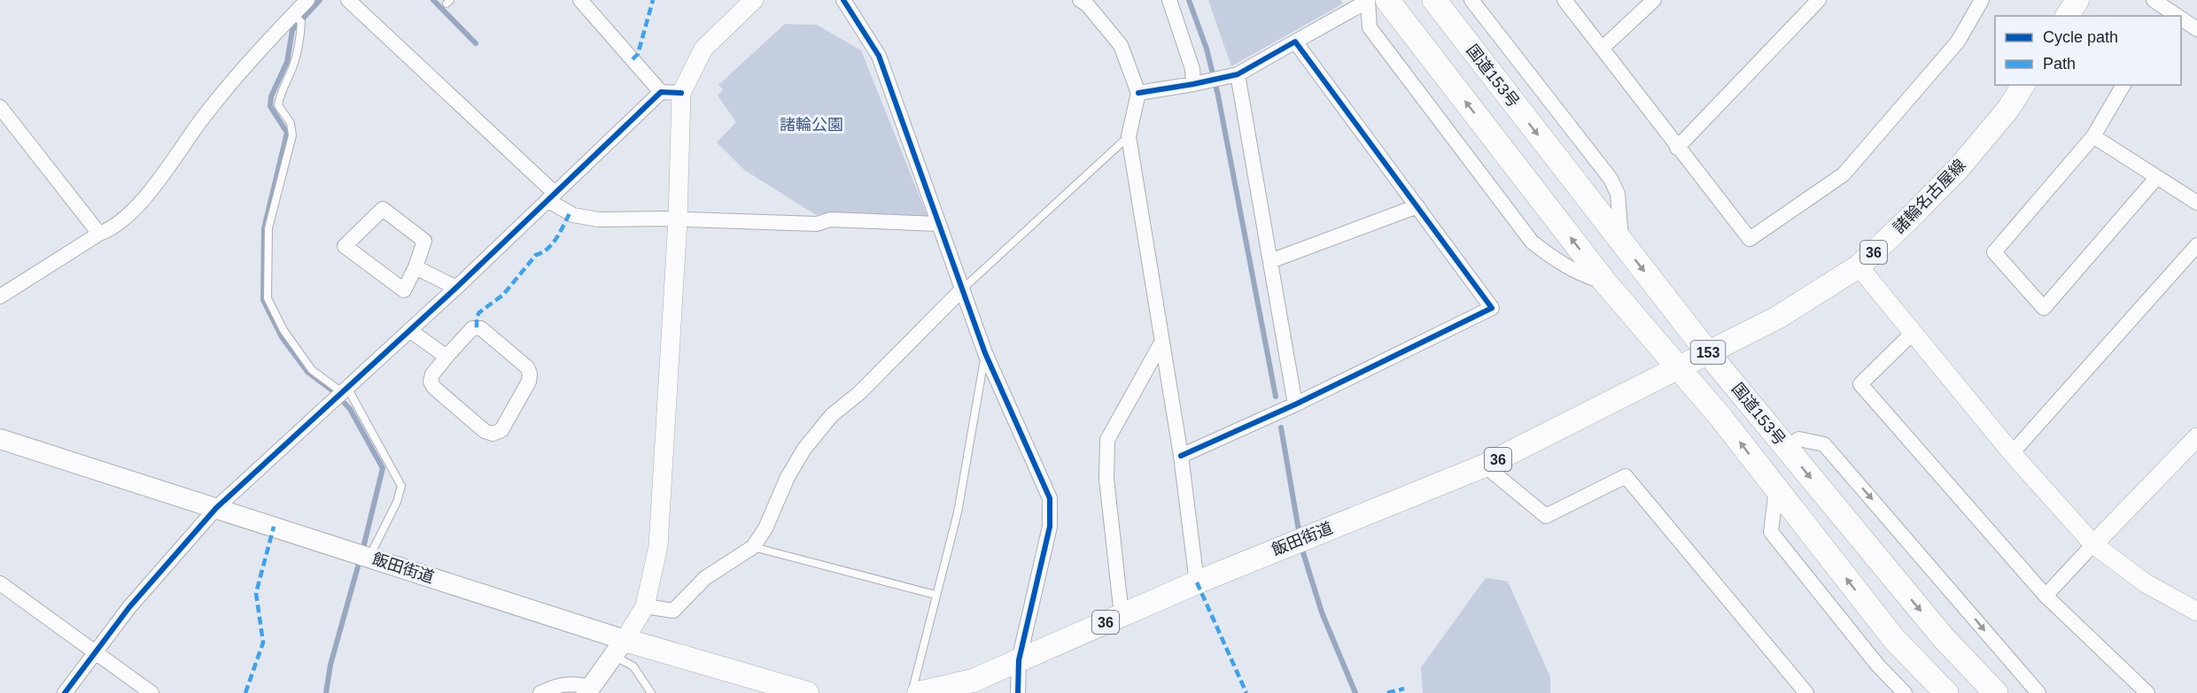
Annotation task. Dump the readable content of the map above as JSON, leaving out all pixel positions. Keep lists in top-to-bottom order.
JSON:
{
  "streets": {
    "highway": ["国道153号", "153"],
    "main road": ["諸輪名古屋線", "36", "飯田街道"]
  },
  "crossings": [
    ["国道153号", "諸輪名古屋線"],
    ["国道153号", "飯田街道"],
    ["諸輪名古屋線", "飯田街道"]
  ],
  "parks": ["諸輪公園"],
  "legend": ["Cycle path", "Path"]
}
